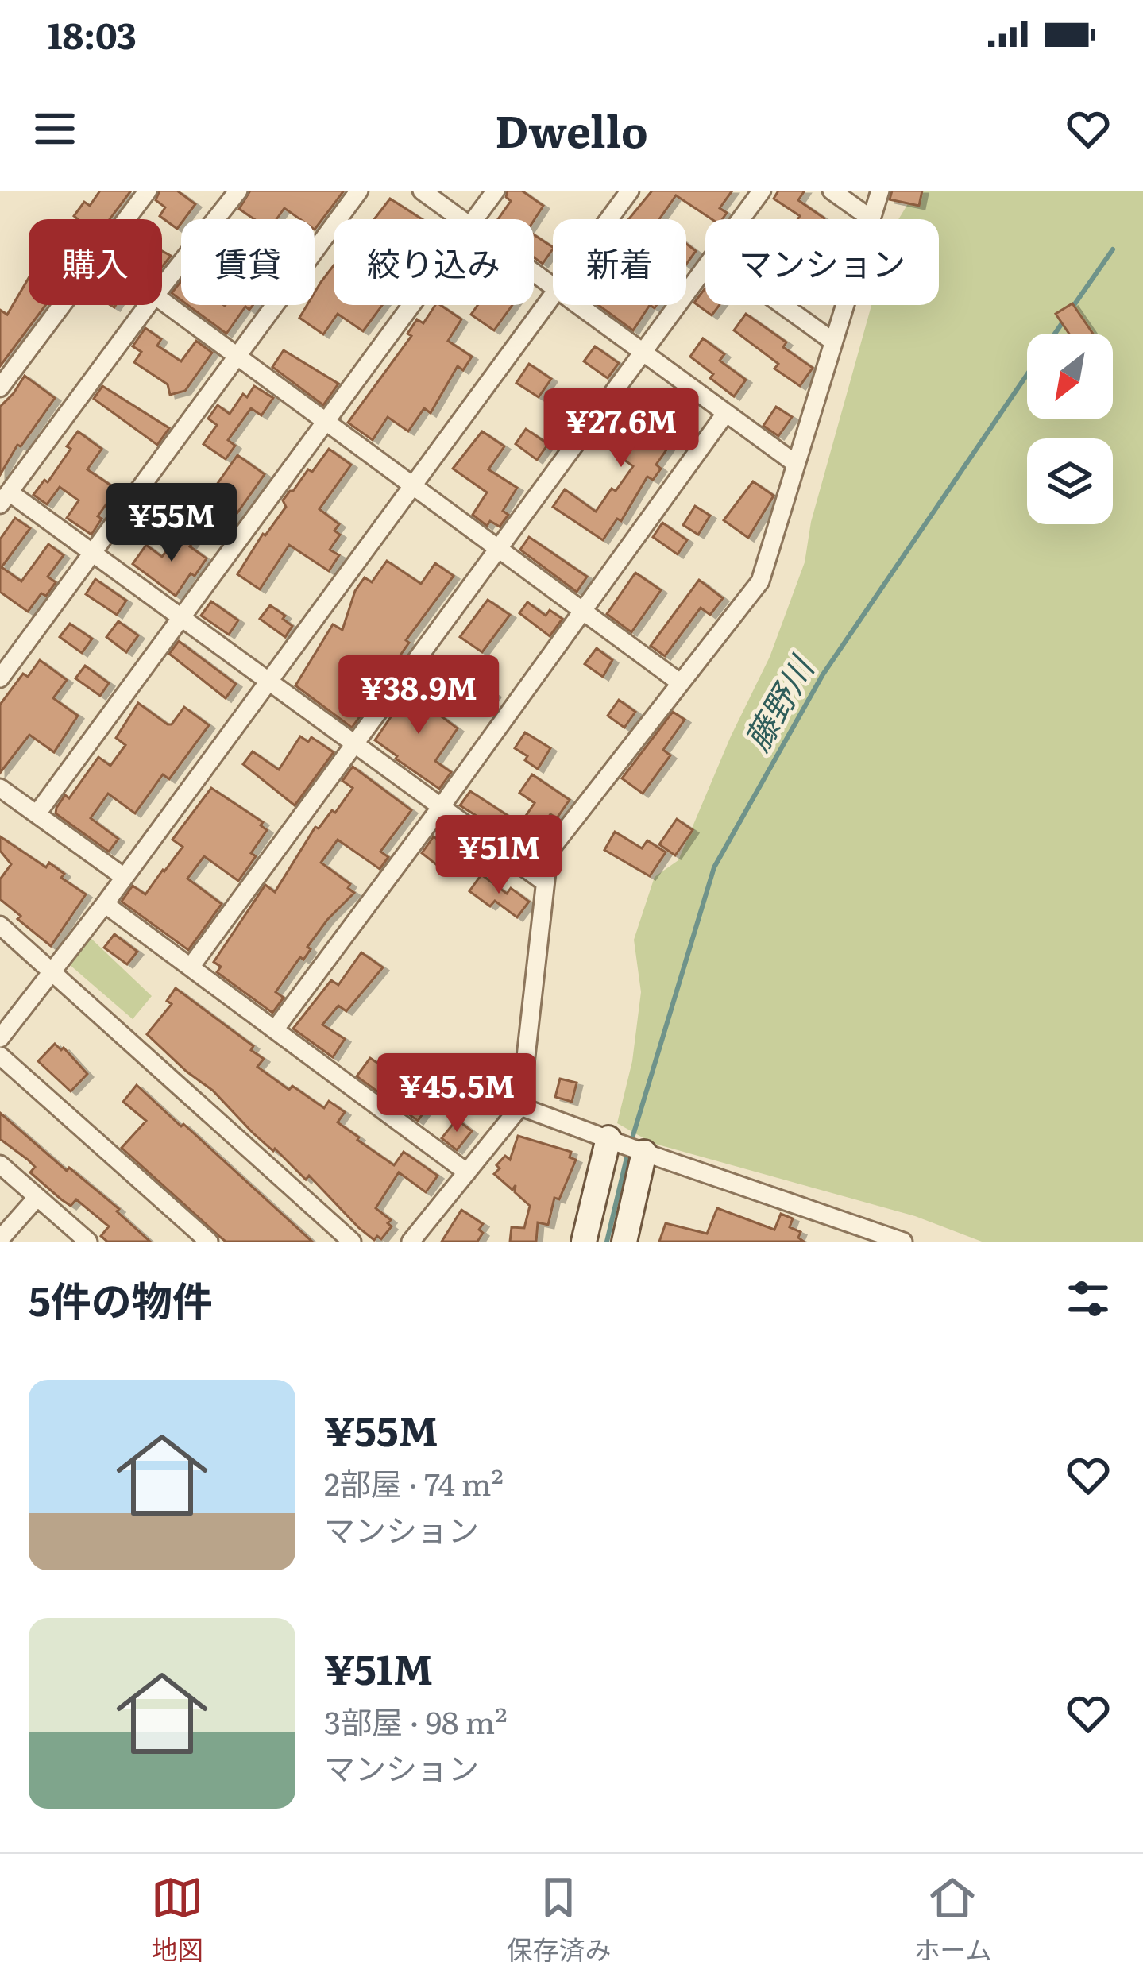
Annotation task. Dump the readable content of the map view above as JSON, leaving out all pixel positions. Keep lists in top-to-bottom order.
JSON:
{
  "water": ["藤野川"],
  "north": "bottom left",
  "page": {
    "status": "18:03",
    "header": "Dwello",
    "chip": [
      "購入",
      "賃貸",
      "絞り込み",
      "新着",
      "マンション"
    ],
    "price": [
      "¥27.6M",
      "¥55M",
      "¥38.9M",
      "¥51M",
      "¥45.5M"
    ],
    "heading": "5件の物件",
    "list": [
      {
        "name": "¥55M",
        "note": "2部屋 · 74 m² · マンション"
      },
      {
        "name": "¥51M",
        "note": "3部屋 · 98 m² · マンション"
      }
    ],
    "tabs": ["地図", "保存済み", "ホーム"]
  }
}
